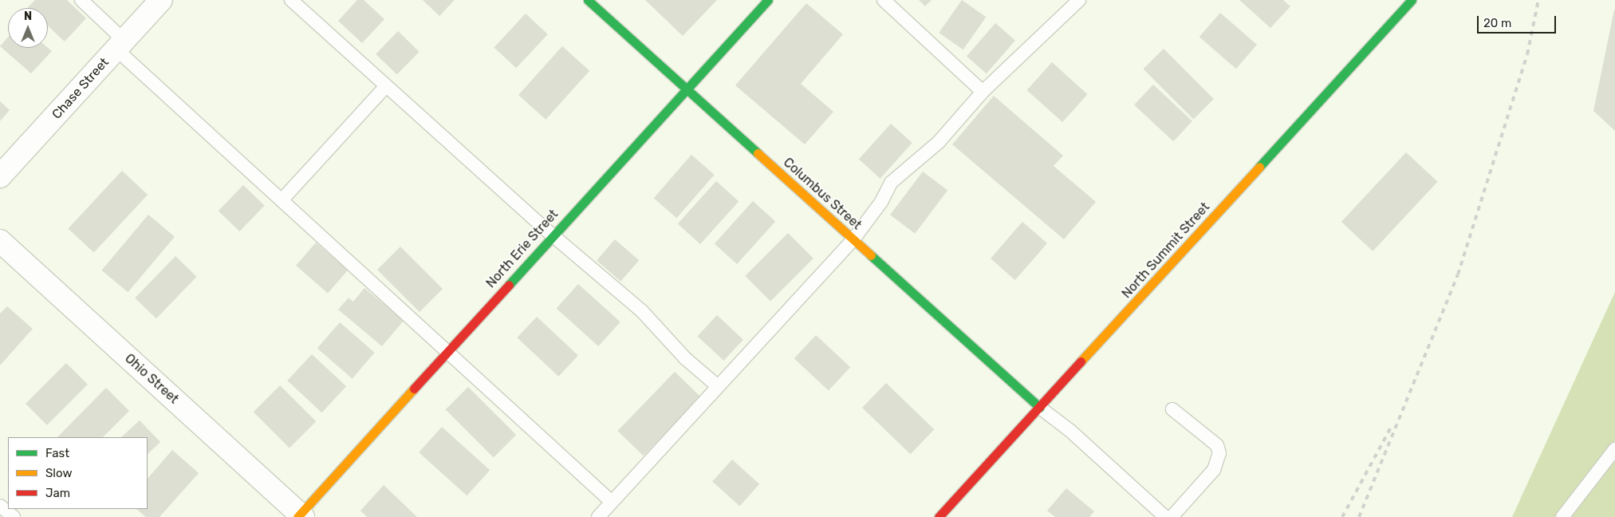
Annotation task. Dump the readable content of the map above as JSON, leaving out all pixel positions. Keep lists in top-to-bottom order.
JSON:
{
  "streets": {
    "street": [
      "Chase Street",
      "Columbus Street",
      "North Erie Street",
      "North Summit Street",
      "Ohio Street"
    ]
  },
  "crossings": [
    ["Columbus Street", "North Erie Street"],
    ["Columbus Street", "North Summit Street"],
    ["North Erie Street", "Ohio Street"]
  ],
  "legend": ["Fast", "Slow", "Jam"],
  "scale_bar": "20 m",
  "north": "top"
}
